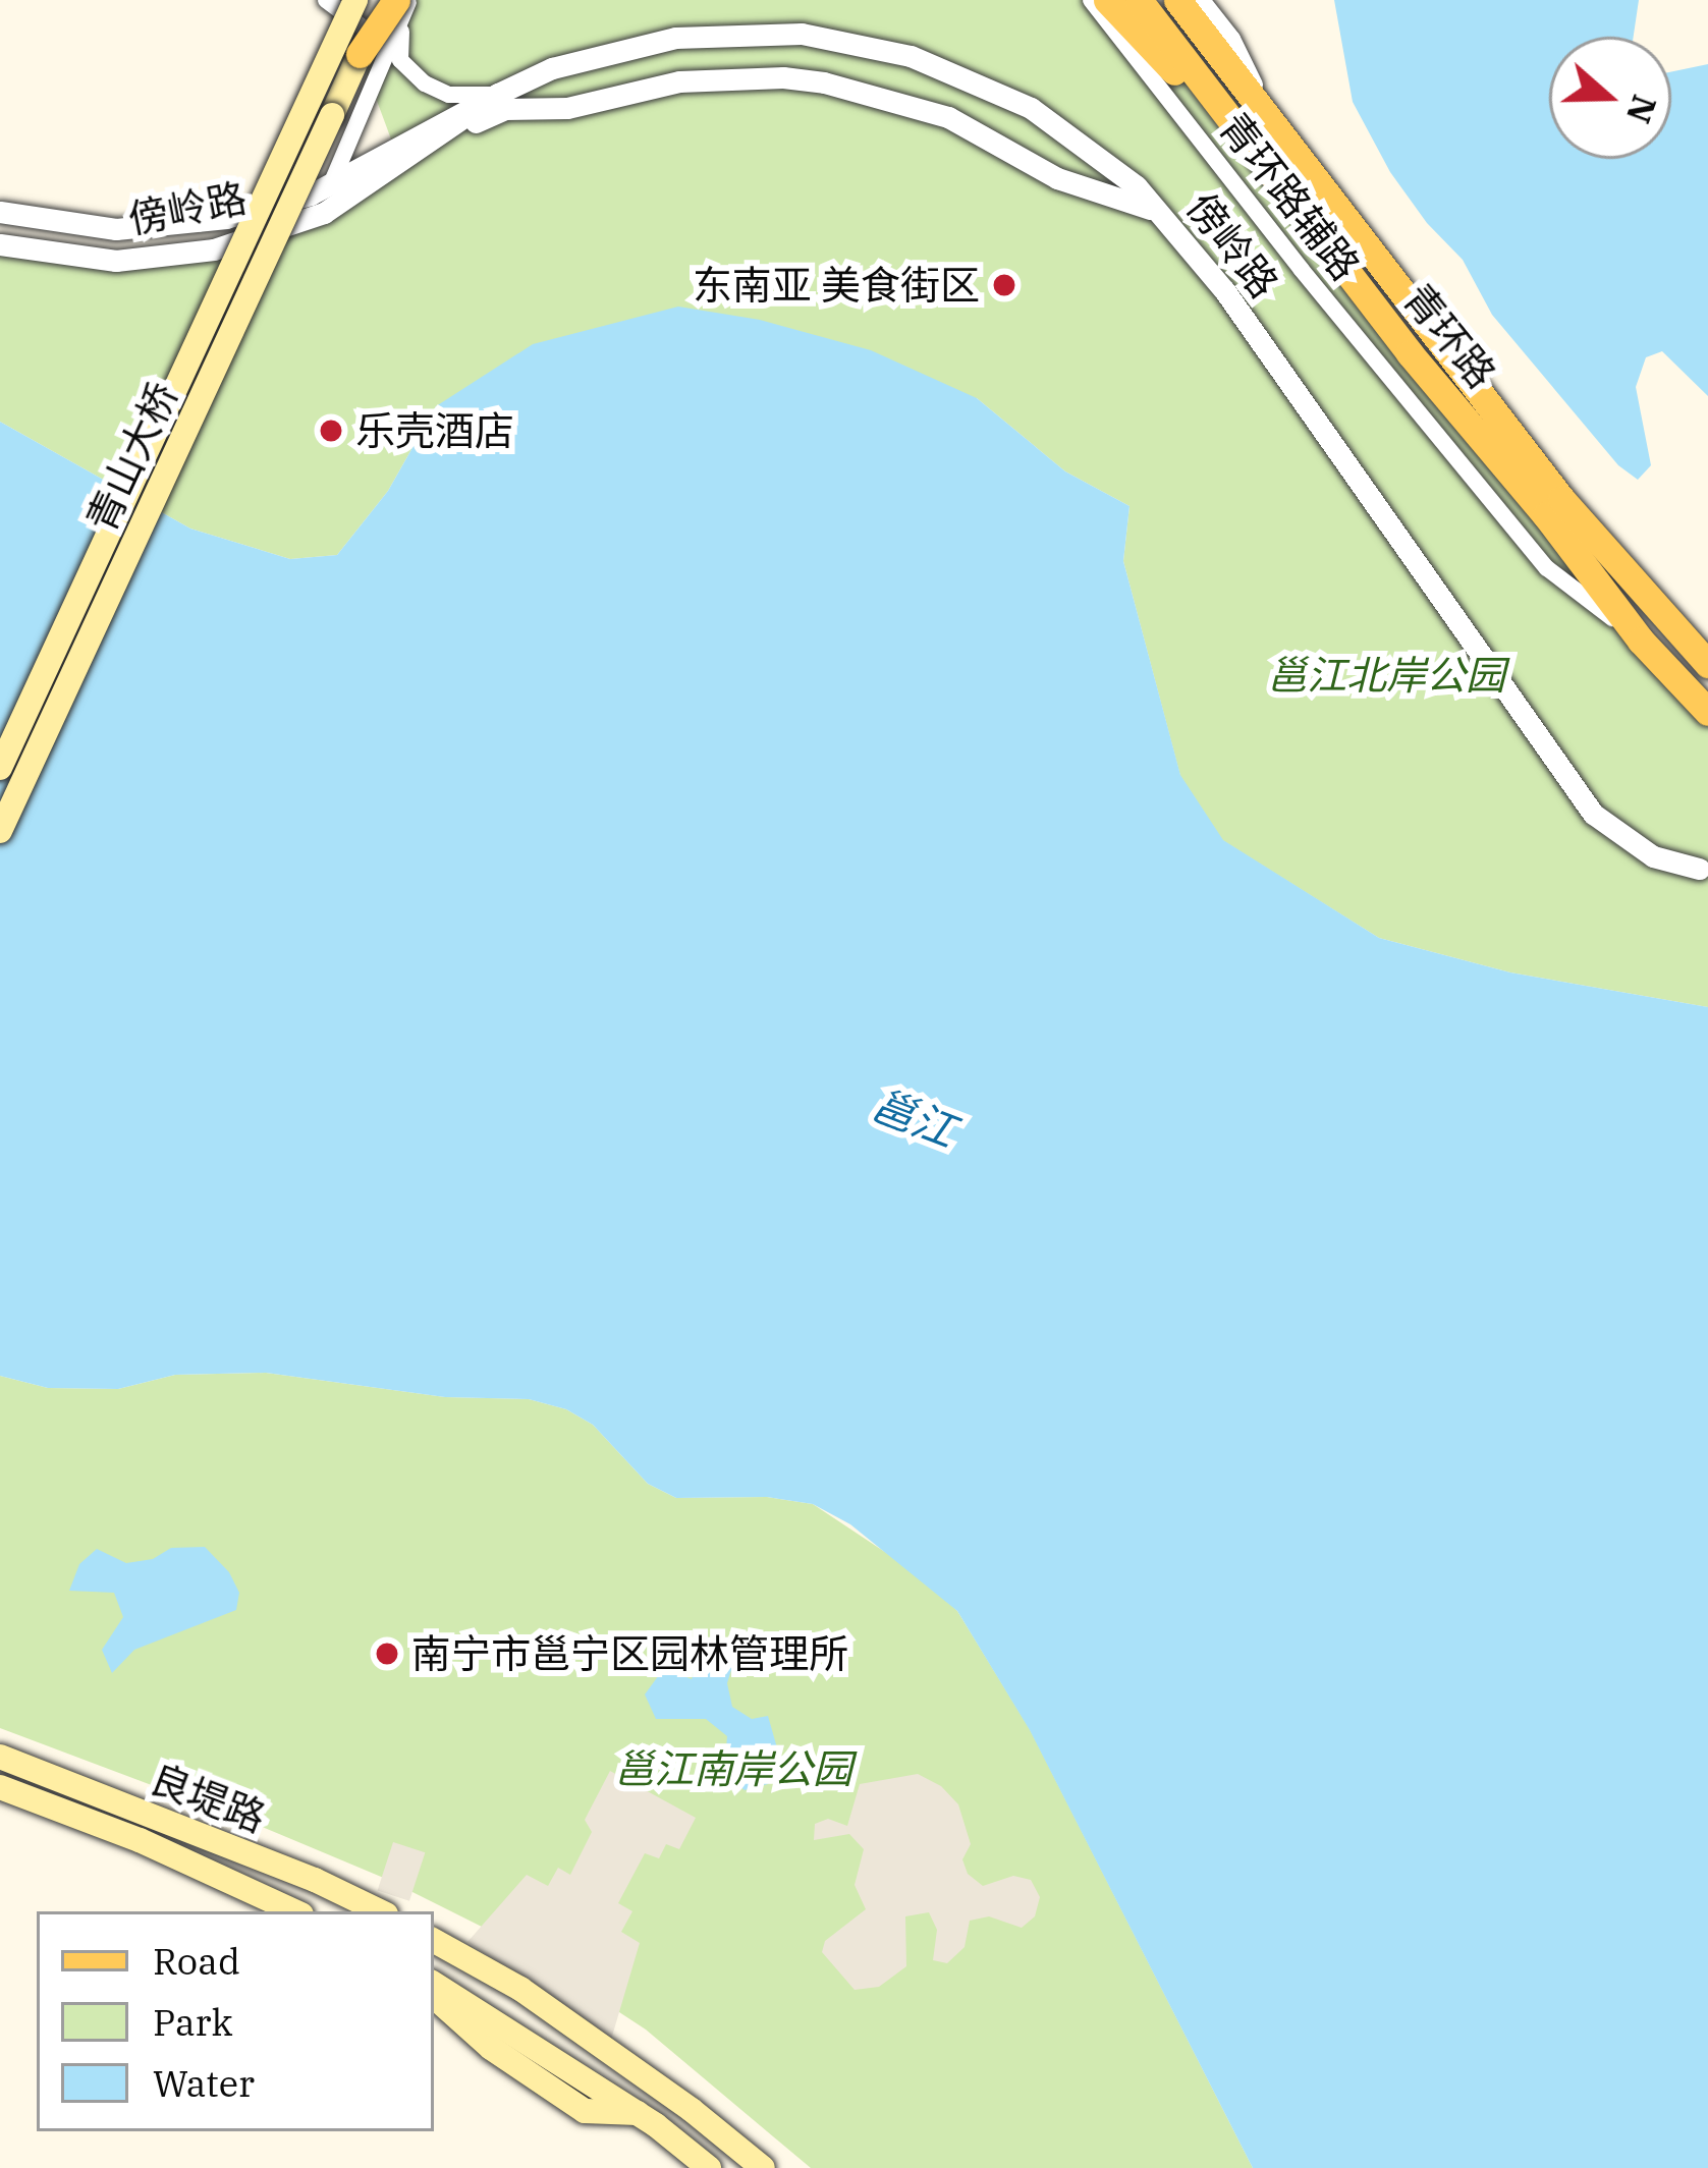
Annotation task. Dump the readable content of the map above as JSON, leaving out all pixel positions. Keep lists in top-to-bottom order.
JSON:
{
  "streets": {
    "main road": ["青环路", "青山大桥", "良堤路"],
    "street": ["青环路辅路", "傍岭路"]
  },
  "crossings": [
    ["青环路辅路", "青环路"]
  ],
  "water": ["邕江"],
  "parks": ["邕江北岸公园", "邕江南岸公园"],
  "places": ["东南亚 美食街区", "乐壳酒店", "南宁市邕宁区园林管理所"],
  "legend": ["Road", "Park", "Water"],
  "north": "right"
}
